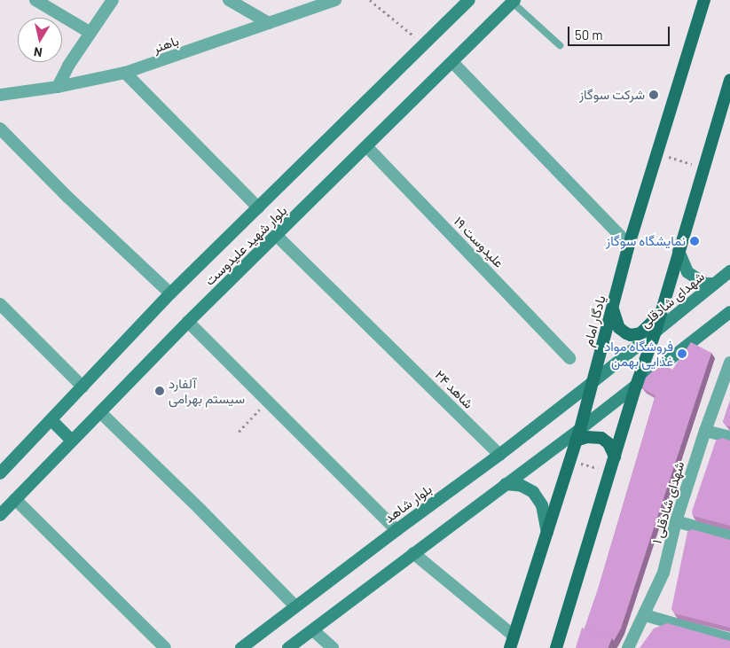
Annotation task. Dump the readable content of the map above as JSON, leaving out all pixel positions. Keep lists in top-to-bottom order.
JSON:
{
  "streets": {
    "main road": [
      "بلوار شهید علیدوست",
      "شهدای شادقلی",
      "یادگار امام",
      "بلوار شاهد"
    ],
    "street": [
      "باهنر",
      "علیدوست ۱۹",
      "شاهد ۲۴",
      "شهدای شادقلی ۱"
    ]
  },
  "crossings": [
    ["علیدوست ۱۹", "بلوار شهید علیدوست"],
    ["بلوار شهید علیدوست", "شاهد ۲۴"],
    ["شهدای شادقلی", "یادگار امام"],
    ["شهدای شادقلی", "بلوار شاهد"],
    ["یادگار امام", "بلوار شاهد"],
    ["شاهد ۲۴", "بلوار شاهد"]
  ],
  "places": [
    "شرکت سوگاز",
    "نمایشگاه سوگاز",
    "فروشگاه مواد غذایی بهمن",
    "آلفارد سیستم بهرامی"
  ],
  "scale_bar": "50 m",
  "north": "bottom"
}
